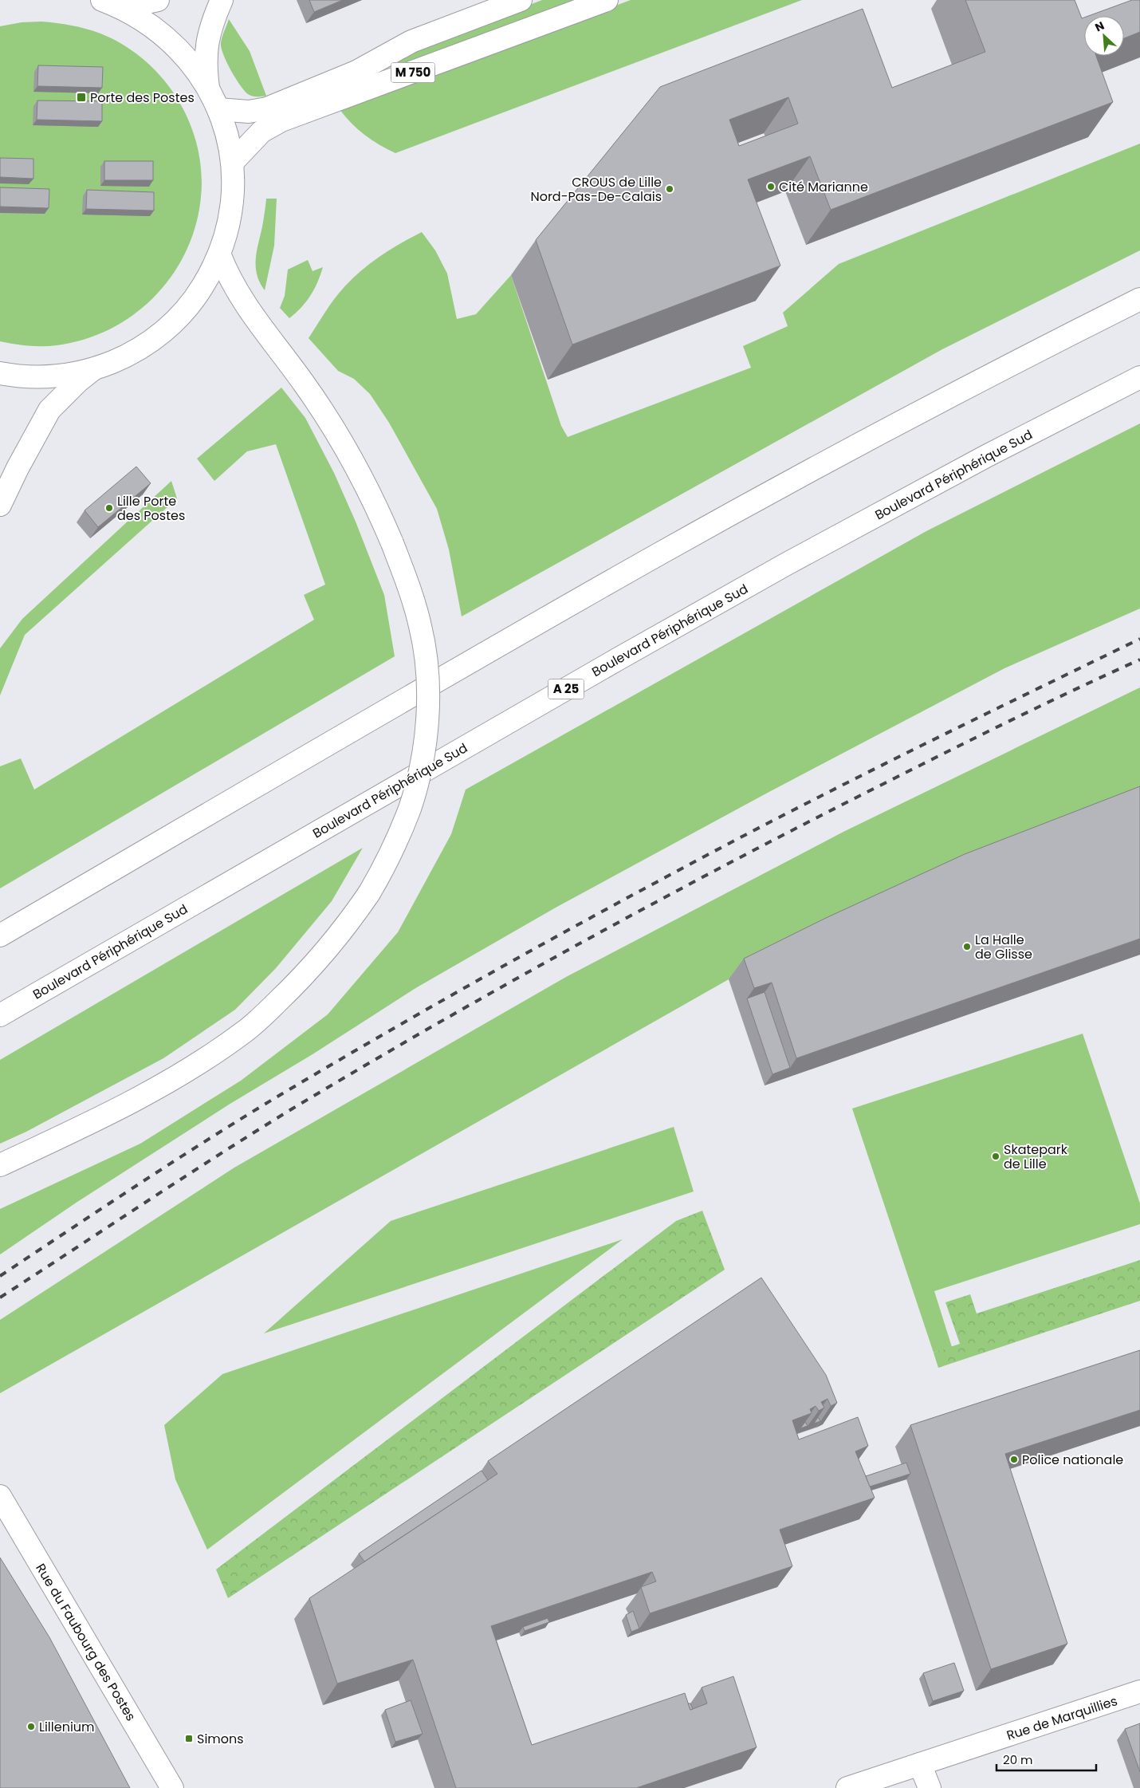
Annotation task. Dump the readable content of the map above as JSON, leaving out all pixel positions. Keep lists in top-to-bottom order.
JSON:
{
  "streets": {
    "main road": [
      "M 750",
      "Boulevard Périphérique Sud",
      "A 25",
      "Rue du Faubourg des Postes",
      "Rue de Marquillies"
    ]
  },
  "places": {
    "transit": ["Porte des Postes", "Simons"],
    "other": [
      "Cité Marianne",
      "CROUS de Lille Nord-Pas-De-Calais",
      "Lille Porte des Postes",
      "La Halle de Glisse",
      "Skatepark de Lille",
      "Police nationale",
      "Lillenium"
    ]
  },
  "scale_bar": "20 m",
  "north": "top left"
}
